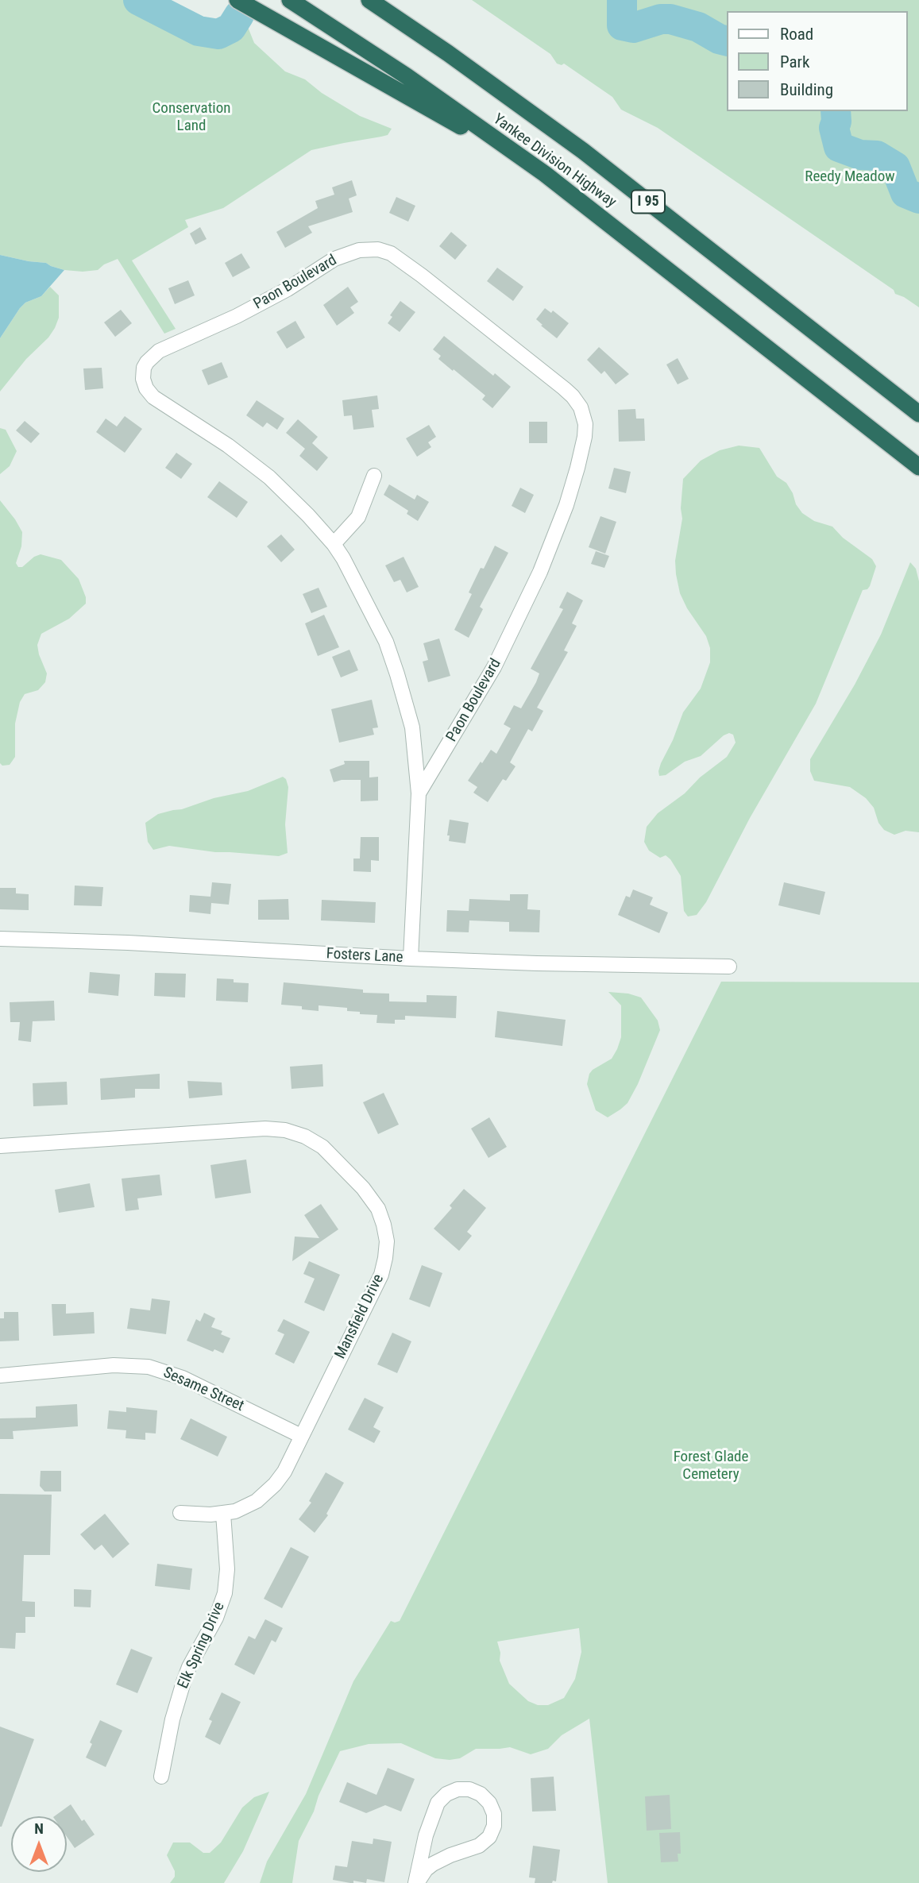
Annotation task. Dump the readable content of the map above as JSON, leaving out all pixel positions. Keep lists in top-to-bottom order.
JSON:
{
  "streets": {
    "highway": ["Yankee Division Highway", "I 95"],
    "street": [
      "Paon Boulevard",
      "Fosters Lane",
      "Mansfield Drive",
      "Sesame Street",
      "Elk Spring Drive"
    ]
  },
  "crossings": [
    ["Paon Boulevard", "Fosters Lane"],
    ["Mansfield Drive", "Sesame Street"],
    ["Mansfield Drive", "Elk Spring Drive"]
  ],
  "parks": ["Conservation Land", "Reedy Meadow", "Forest Glade Cemetery"],
  "legend": ["Road", "Park", "Building"],
  "north": "top"
}
